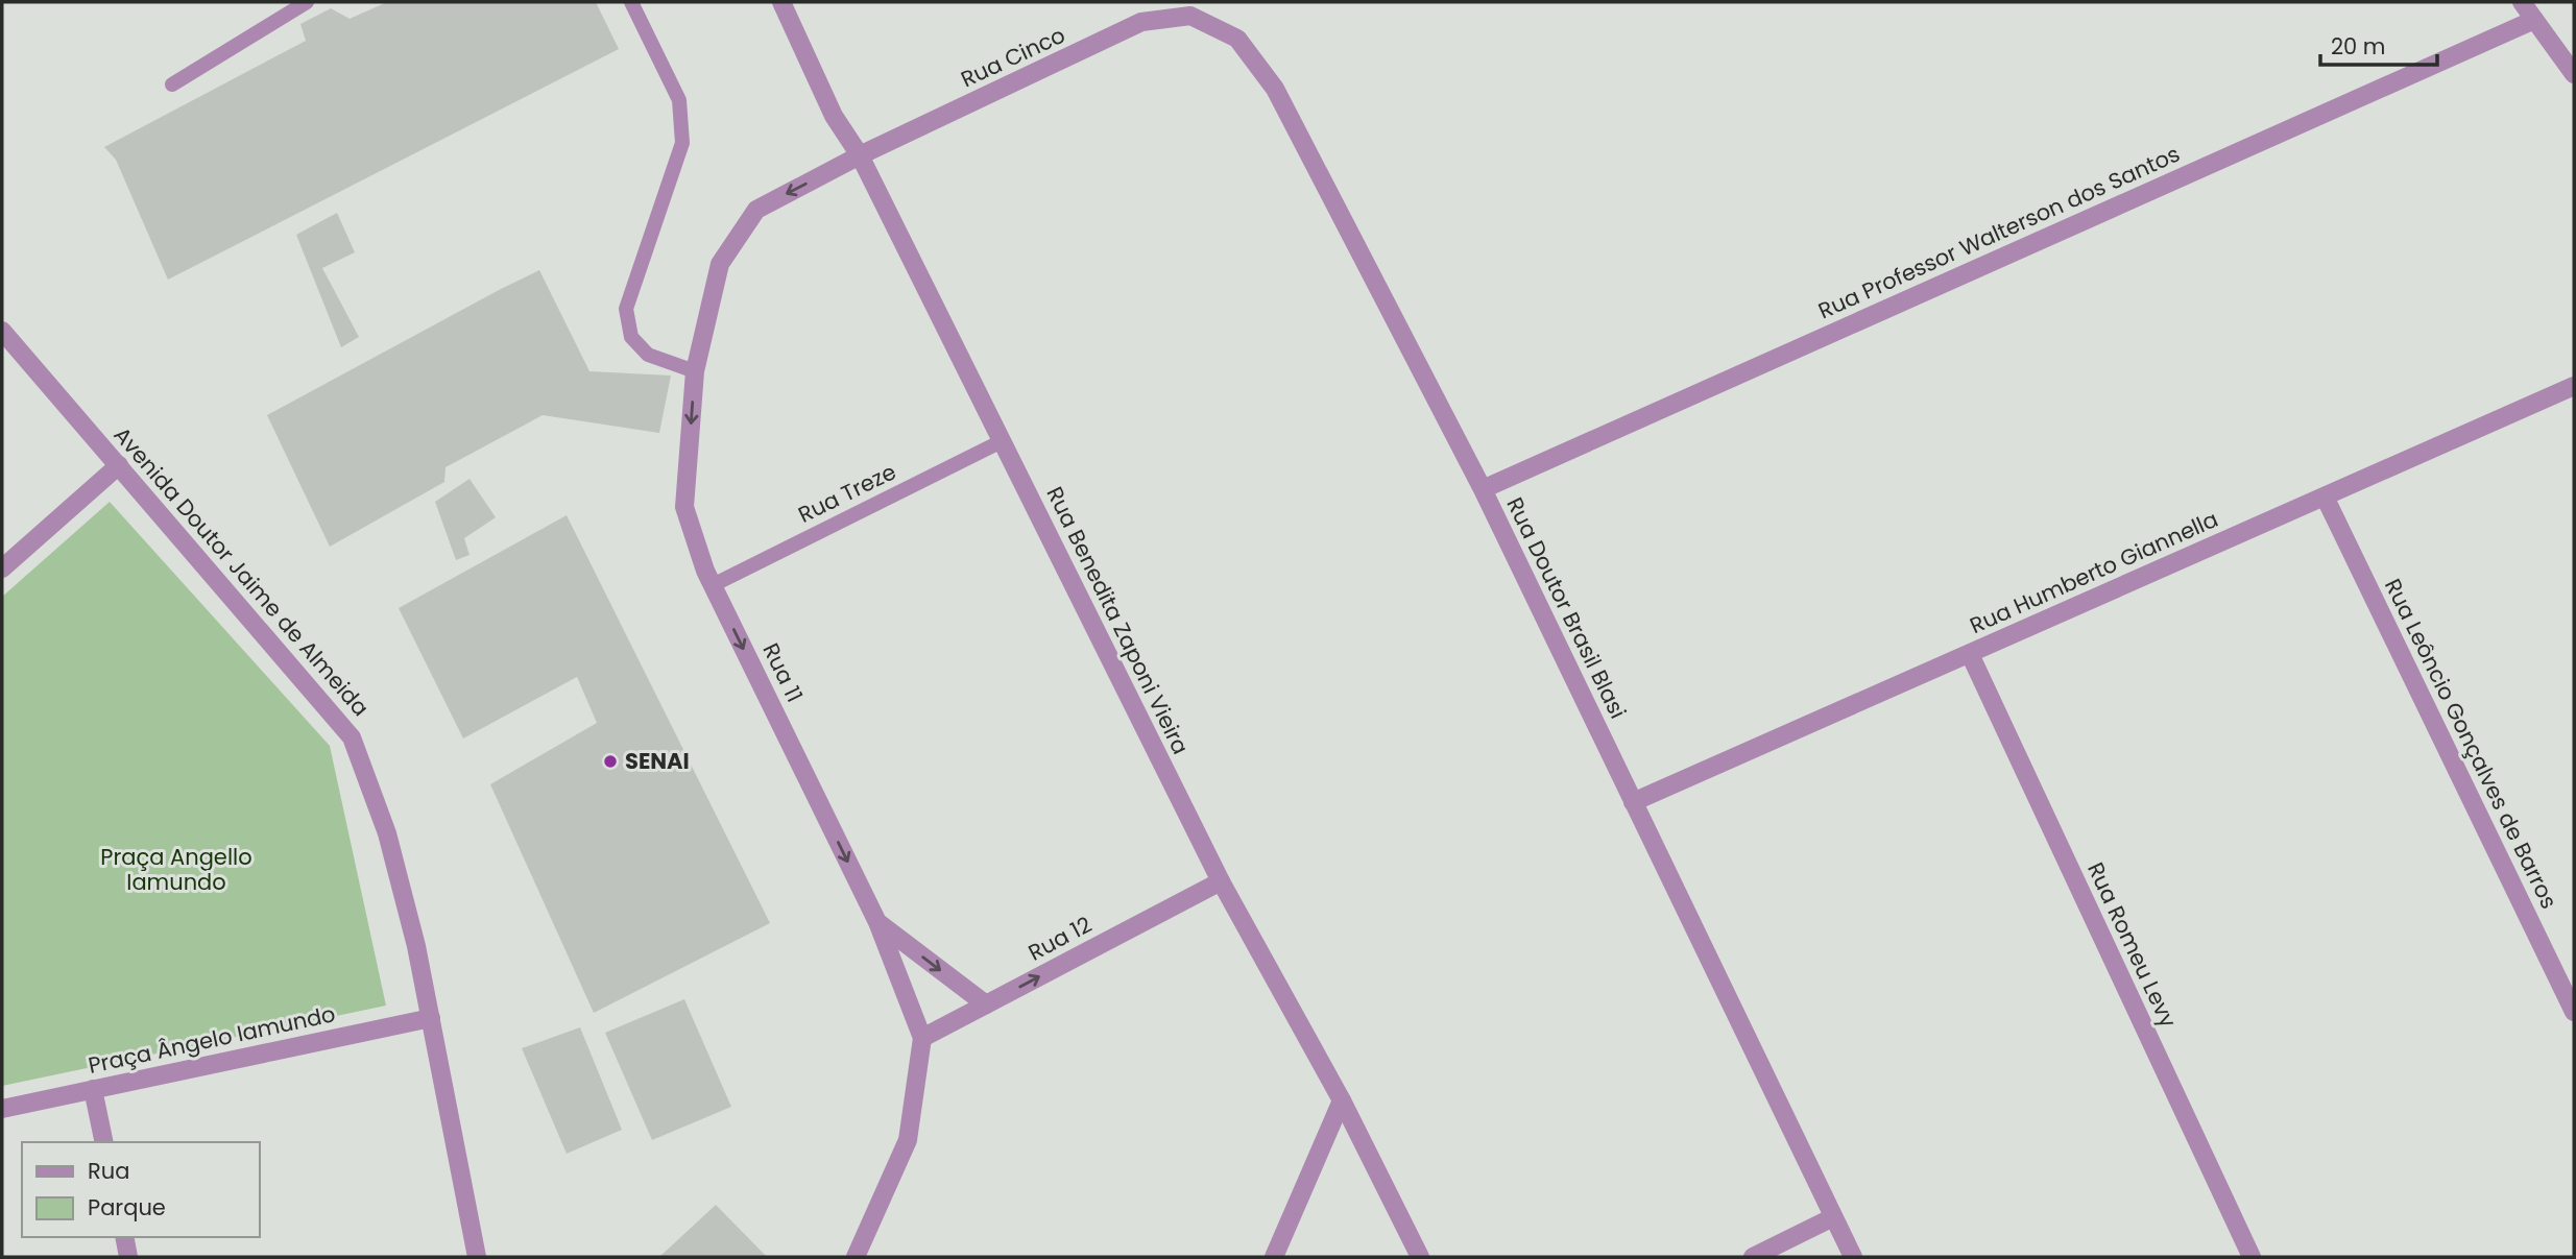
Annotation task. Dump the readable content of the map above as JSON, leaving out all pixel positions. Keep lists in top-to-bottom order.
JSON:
{
  "streets": {
    "street": [
      "Rua Cinco",
      "Rua Professor Walterson dos Santos",
      "Avenida Doutor Jaime de Almeida",
      "Rua Humberto Giannella",
      "Rua Doutor Brasil Blasi",
      "Rua Benedita Zaponi Vieira",
      "Rua 11",
      "Rua Leôncio Gonçalves de Barros",
      "Rua 12",
      "Rua Romeu Levy",
      "Praça Ângelo Iamundo"
    ],
    "lane": ["Rua Treze"]
  },
  "crossings": [
    ["Rua Cinco", "Rua Doutor Brasil Blasi"],
    ["Rua Cinco", "Rua Benedita Zaponi Vieira"],
    ["Rua Cinco", "Rua 11"],
    ["Rua Professor Walterson dos Santos", "Rua Doutor Brasil Blasi"],
    ["Rua Treze", "Rua Benedita Zaponi Vieira"],
    ["Rua Treze", "Rua 11"],
    ["Avenida Doutor Jaime de Almeida", "Praça Ângelo Iamundo"],
    ["Rua Humberto Giannella", "Rua Doutor Brasil Blasi"],
    ["Rua Humberto Giannella", "Rua Leôncio Gonçalves de Barros"],
    ["Rua Humberto Giannella", "Rua Romeu Levy"],
    ["Rua Benedita Zaponi Vieira", "Rua 11"],
    ["Rua Benedita Zaponi Vieira", "Rua 12"],
    ["Rua 11", "Rua 12"]
  ],
  "one_way": ["Rua 11", "Rua 12"],
  "parks": ["Praça Angello Iamundo"],
  "places": ["SENAI"],
  "legend": ["Rua", "Parque"],
  "scale_bar": "20 m"
}
